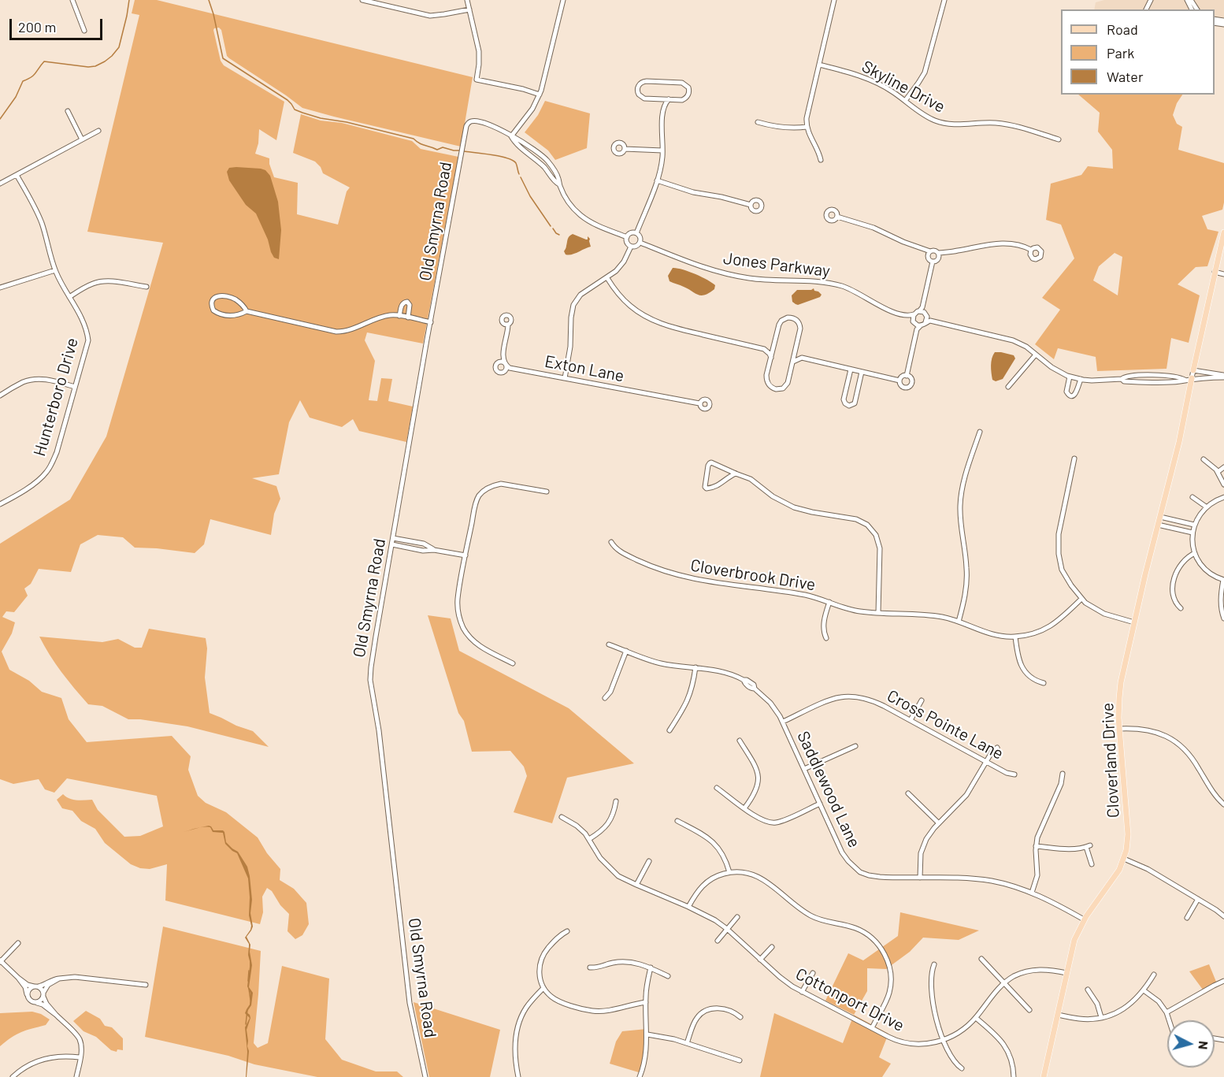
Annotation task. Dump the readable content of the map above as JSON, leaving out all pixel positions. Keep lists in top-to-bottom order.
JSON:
{
  "streets": {
    "main road": ["Cloverland Drive"],
    "street": [
      "Skyline Drive",
      "Old Smyrna Road",
      "Jones Parkway",
      "Exton Lane",
      "Hunterboro Drive",
      "Cloverbrook Drive",
      "Cross Pointe Lane",
      "Saddlewood Lane",
      "Cottonport Drive"
    ]
  },
  "crossings": [
    ["Cross Pointe Lane", "Saddlewood Lane"],
    ["Cloverland Drive", "Saddlewood Lane"],
    ["Cloverland Drive", "Cottonport Drive"]
  ],
  "legend": ["Road", "Park", "Water"],
  "scale_bar": "200 m",
  "north": "right"
}
